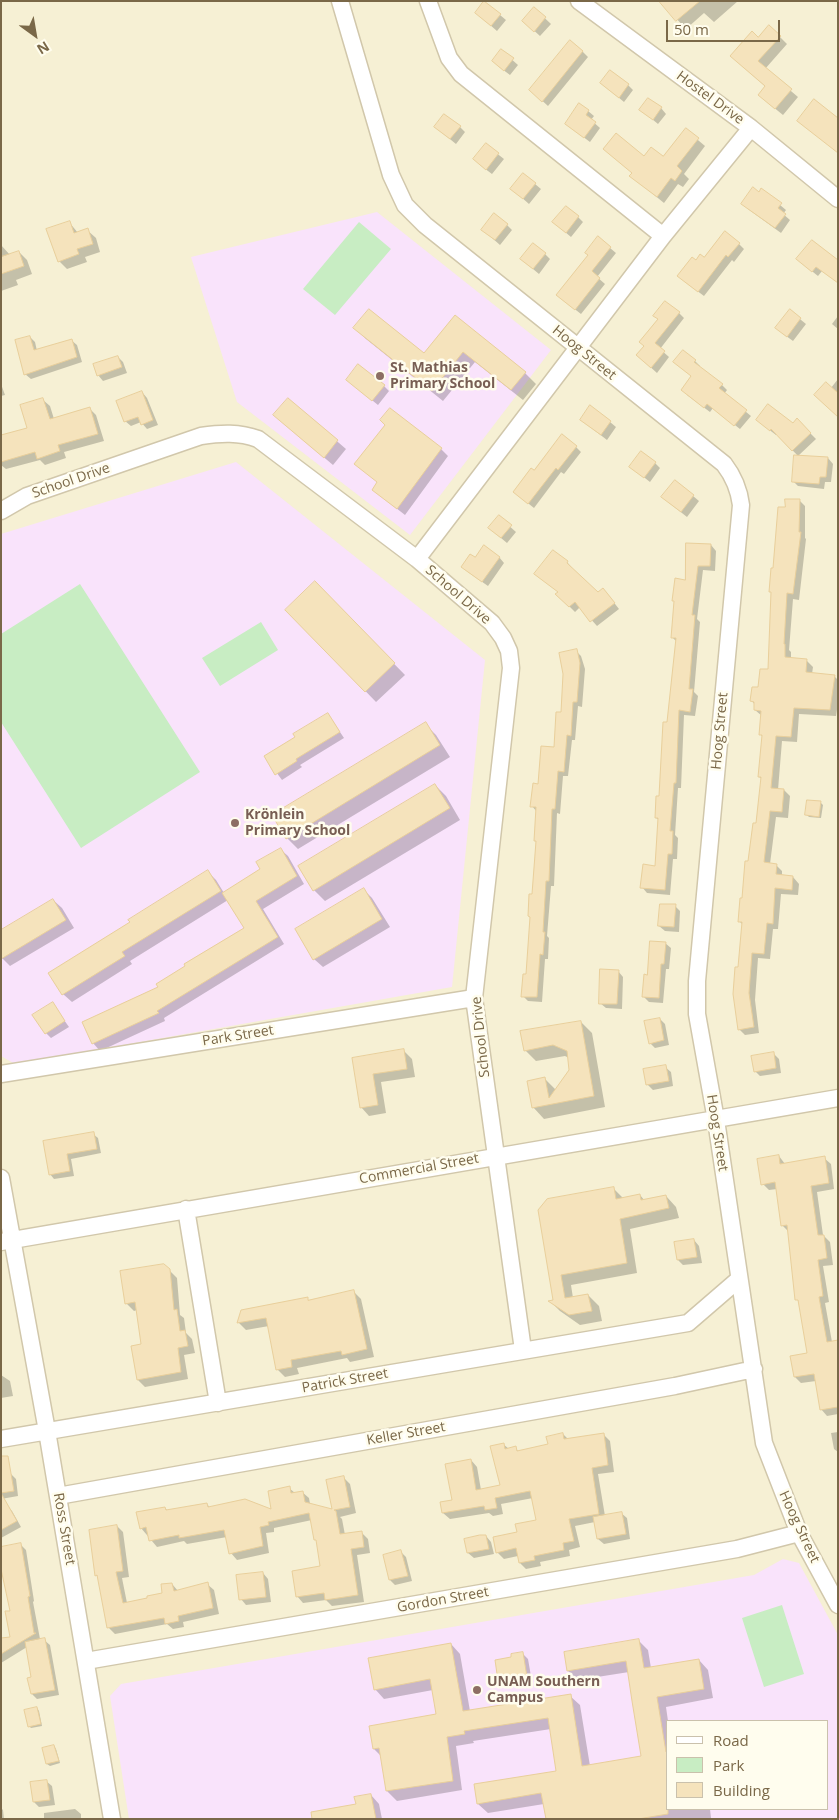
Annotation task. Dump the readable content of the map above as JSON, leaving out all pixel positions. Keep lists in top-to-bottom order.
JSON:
{
  "streets": {
    "street": [
      "Hostel Drive",
      "Hoog Street",
      "School Drive",
      "Park Street",
      "Commercial Street",
      "Patrick Street",
      "Keller Street",
      "Ross Street",
      "Gordon Street"
    ]
  },
  "crossings": [
    ["Hoog Street", "Commercial Street"],
    ["Hoog Street", "Patrick Street"],
    ["Hoog Street", "Keller Street"],
    ["Hoog Street", "Gordon Street"],
    ["School Drive", "Park Street"],
    ["School Drive", "Commercial Street"],
    ["School Drive", "Patrick Street"],
    ["Commercial Street", "Ross Street"],
    ["Patrick Street", "Ross Street"],
    ["Keller Street", "Ross Street"],
    ["Ross Street", "Gordon Street"]
  ],
  "places": ["St. Mathias Primary School", "Krönlein Primary School", "UNAM Southern Campus"],
  "legend": ["Road", "Park", "Building"],
  "scale_bar": "50 m",
  "north": "bottom right"
}
